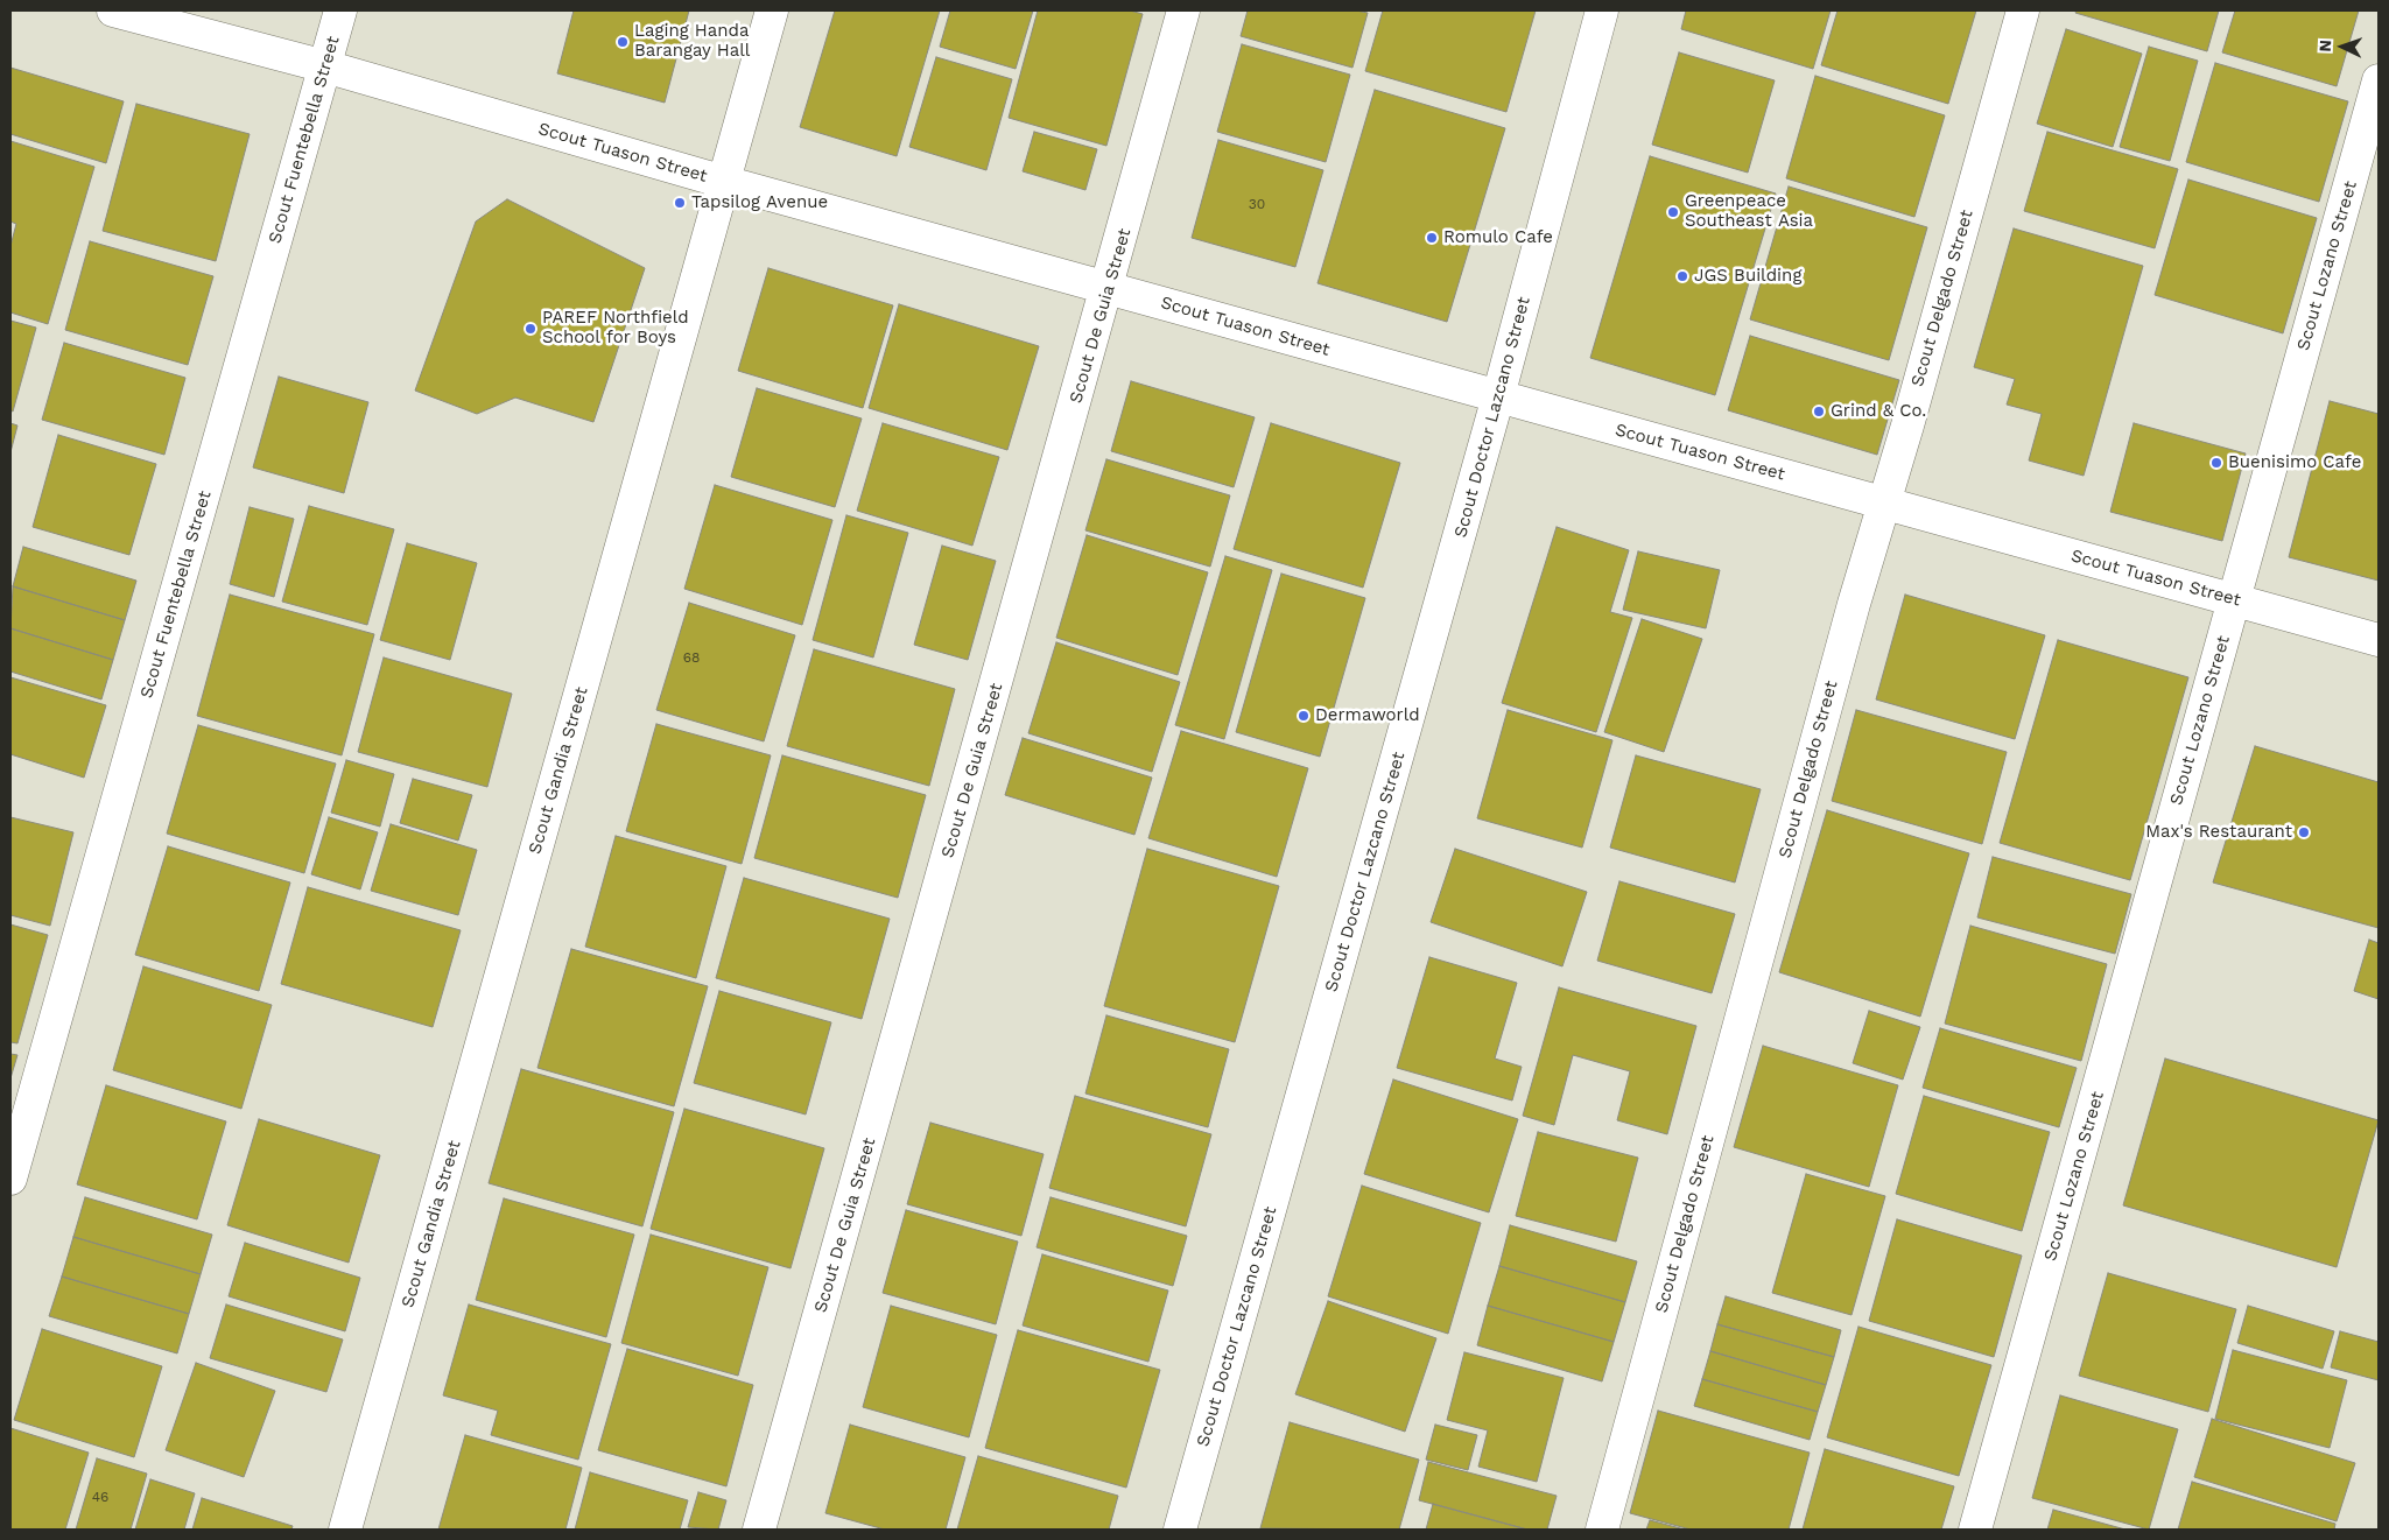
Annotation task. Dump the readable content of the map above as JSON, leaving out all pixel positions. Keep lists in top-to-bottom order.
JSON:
{
  "streets": {
    "street": [
      "Scout Fuentebella Street",
      "Scout Tuason Street",
      "Scout Lozano Street",
      "Scout Delgado Street",
      "Scout De Guia Street",
      "Scout Doctor Lazcano Street",
      "Scout Gandia Street"
    ]
  },
  "crossings": [
    ["Scout Fuentebella Street", "Scout Tuason Street"],
    ["Scout Tuason Street", "Scout Lozano Street"],
    ["Scout Tuason Street", "Scout Delgado Street"],
    ["Scout Tuason Street", "Scout De Guia Street"],
    ["Scout Tuason Street", "Scout Doctor Lazcano Street"],
    ["Scout Tuason Street", "Scout Gandia Street"]
  ],
  "places": [
    "Laging Handa Barangay Hall",
    "Tapsilog Avenue",
    "Greenpeace Southeast Asia",
    "Romulo Cafe",
    "JGS Building",
    "PAREF Northfield School for Boys",
    "Grind & Co.",
    "Buenisimo Cafe",
    "Dermaworld",
    "Max's Restaurant"
  ],
  "house_numbers": ["30", "68", "46"],
  "north": "left"
}
